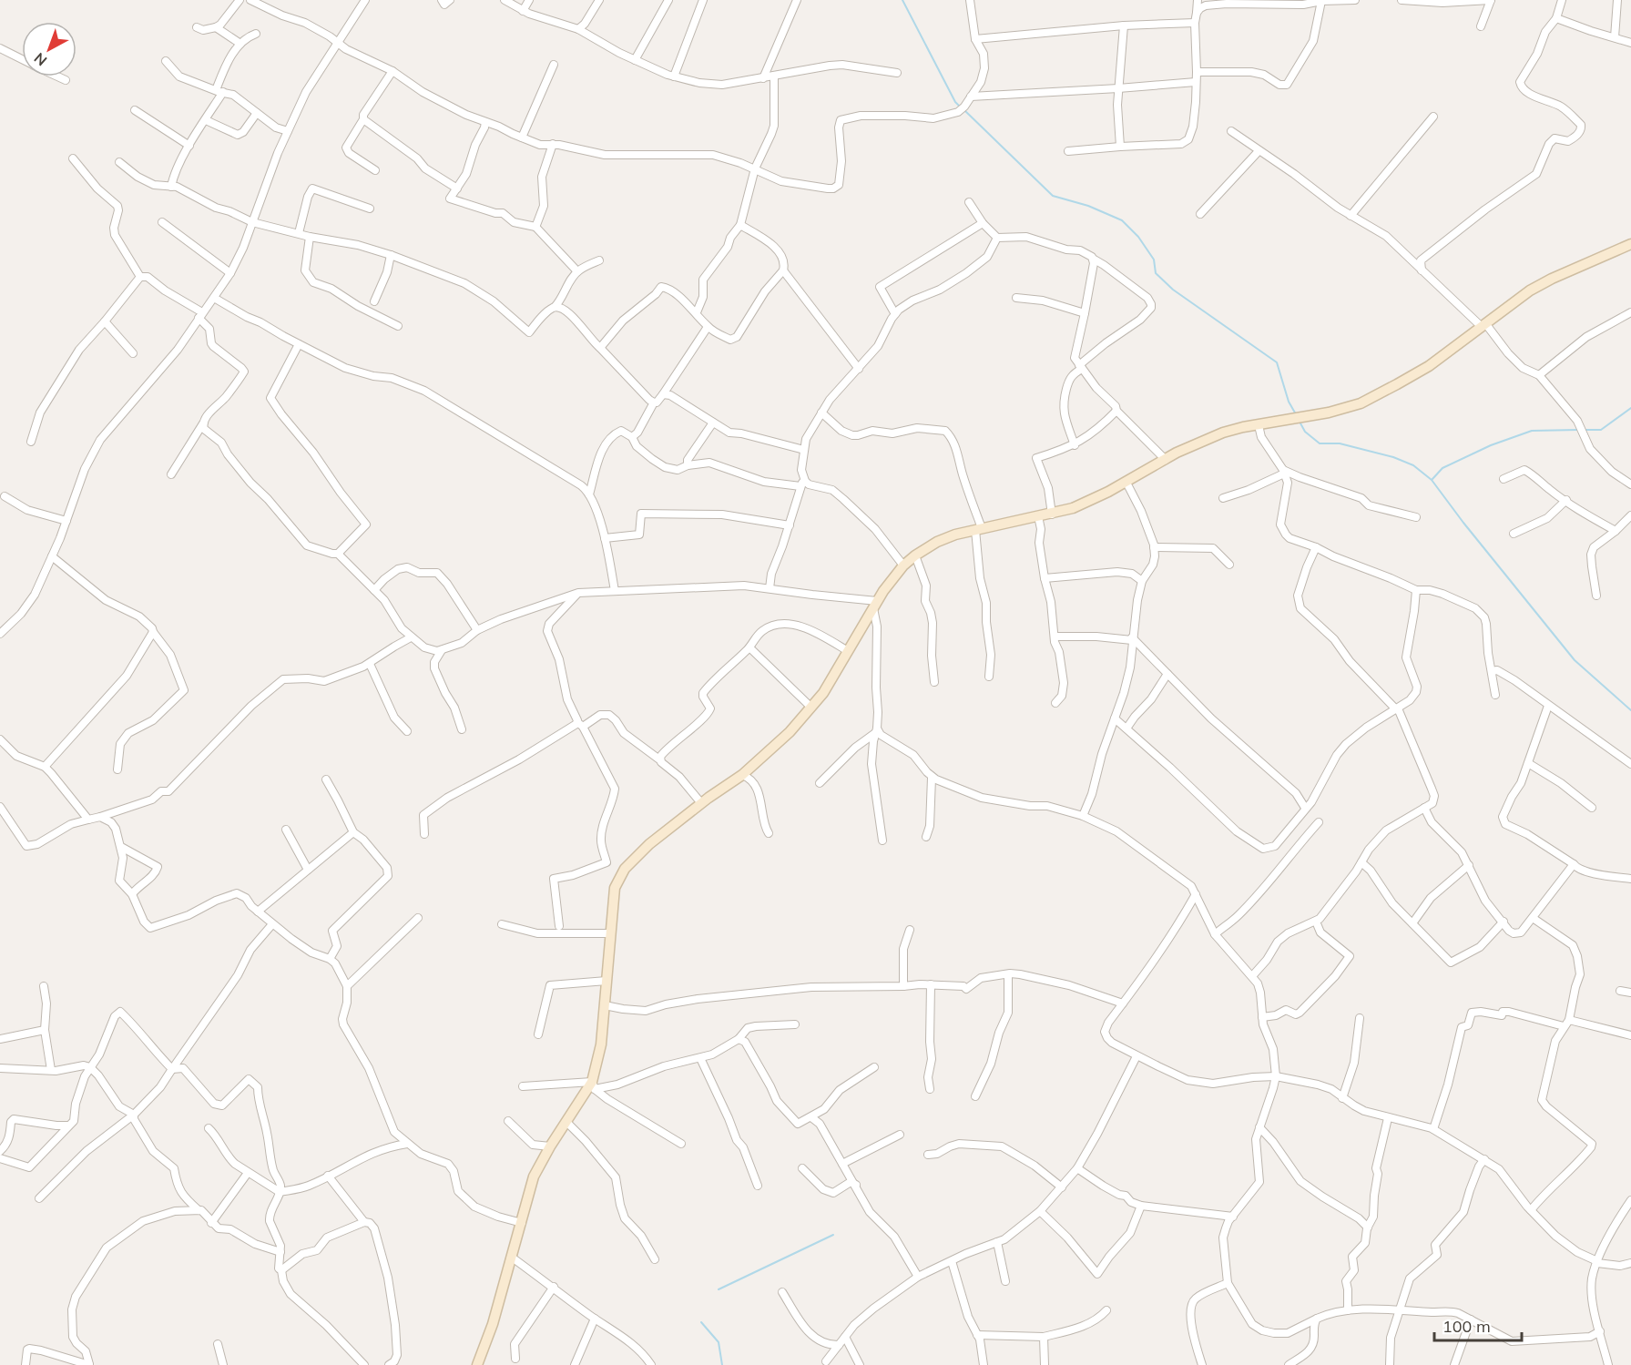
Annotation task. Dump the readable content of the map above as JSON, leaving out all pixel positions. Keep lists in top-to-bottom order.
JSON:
{
  "scale_bar": "100 m",
  "north": "bottom left"
}
